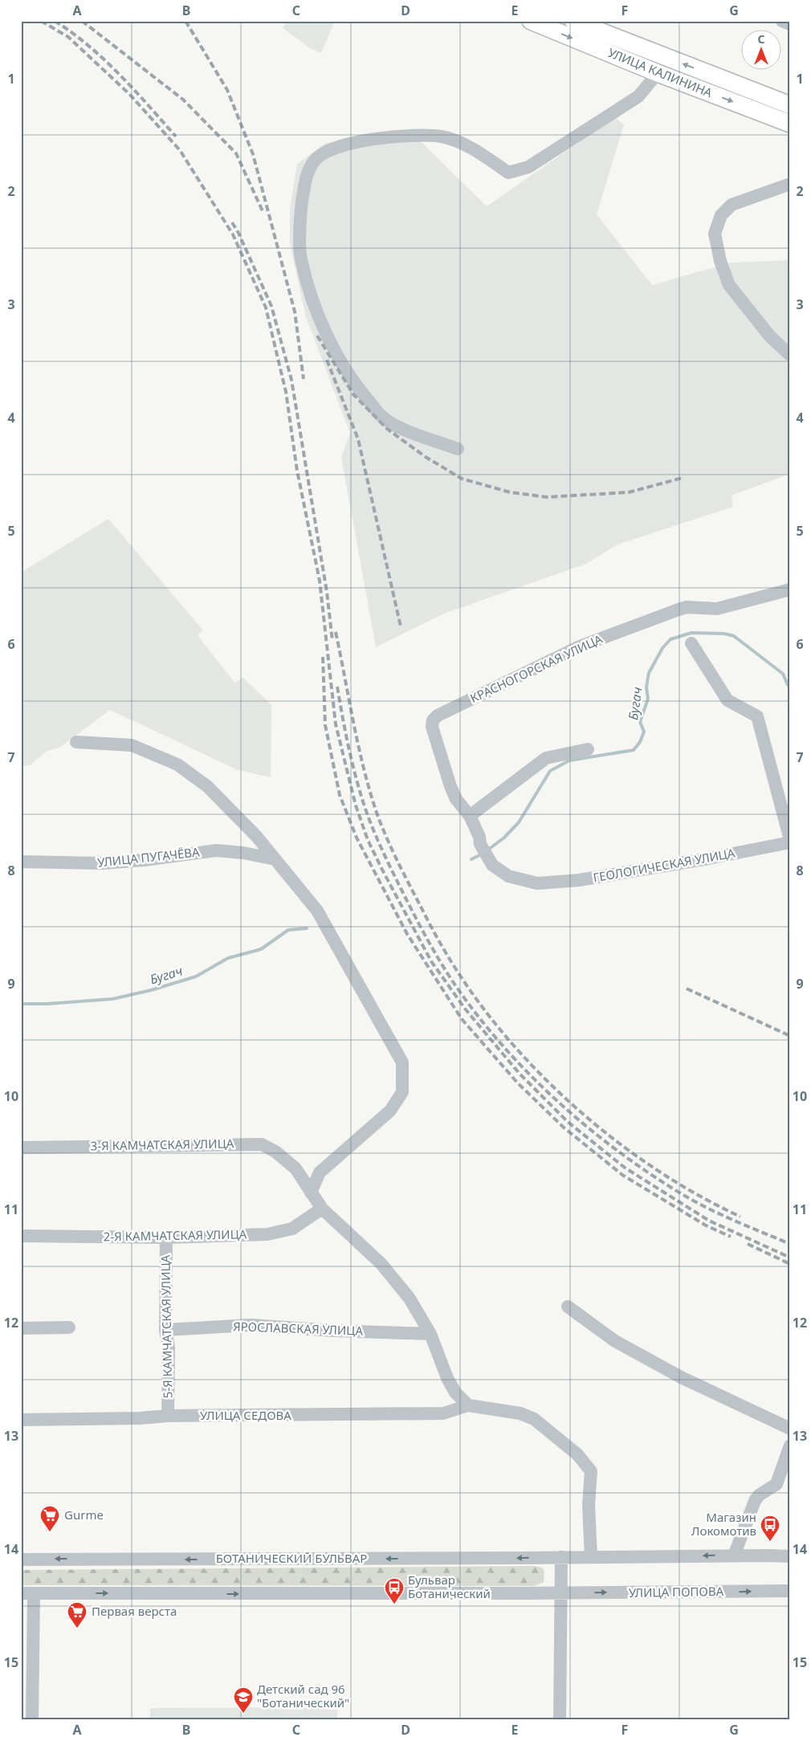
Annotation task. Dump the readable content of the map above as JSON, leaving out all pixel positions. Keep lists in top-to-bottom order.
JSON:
{
  "streets": {
    "main road": ["УЛИЦА КАЛИНИНА"],
    "street": [
      "КРАСНОГОРСКАЯ УЛИЦА",
      "УЛИЦА ПУГАЧЁВА",
      "ГЕОЛОГИЧЕСКАЯ УЛИЦА",
      "3-Я КАМЧАТСКАЯ УЛИЦА",
      "2-Я КАМЧАТСКАЯ УЛИЦА",
      "5-Я КАМЧАТСКАЯ УЛИЦА",
      "ЯРОСЛАВСКАЯ УЛИЦА",
      "УЛИЦА СЕДОВА",
      "БОТАНИЧЕСКИЙ БУЛЬВАР",
      "УЛИЦА ПОПОВА"
    ]
  },
  "crossings": [
    ["КРАСНОГОРСКАЯ УЛИЦА", "ГЕОЛОГИЧЕСКАЯ УЛИЦА"],
    ["3-Я КАМЧАТСКАЯ УЛИЦА", "2-Я КАМЧАТСКАЯ УЛИЦА"],
    ["3-Я КАМЧАТСКАЯ УЛИЦА", "ЯРОСЛАВСКАЯ УЛИЦА"],
    ["3-Я КАМЧАТСКАЯ УЛИЦА", "УЛИЦА СЕДОВА"],
    ["2-Я КАМЧАТСКАЯ УЛИЦА", "5-Я КАМЧАТСКАЯ УЛИЦА"],
    ["5-Я КАМЧАТСКАЯ УЛИЦА", "ЯРОСЛАВСКАЯ УЛИЦА"],
    ["5-Я КАМЧАТСКАЯ УЛИЦА", "УЛИЦА СЕДОВА"]
  ],
  "water": ["Бугач"],
  "places": {
    "supermarket": ["Gurme", "Первая верста"],
    "bus stop": ["Магазин Локомотив", "Бульвар Ботанический"],
    "school or university": ["Детский сад 96 \"Ботанический\""]
  },
  "north": "top",
  "grid": {
    "columns": [
      "A",
      "B",
      "C",
      "D",
      "E",
      "F",
      "G"
    ],
    "rows": [
      "1",
      "2",
      "3",
      "4",
      "5",
      "6",
      "7",
      "8",
      "9",
      "10",
      "11",
      "12",
      "13",
      "14",
      "15"
    ]
  }
}
